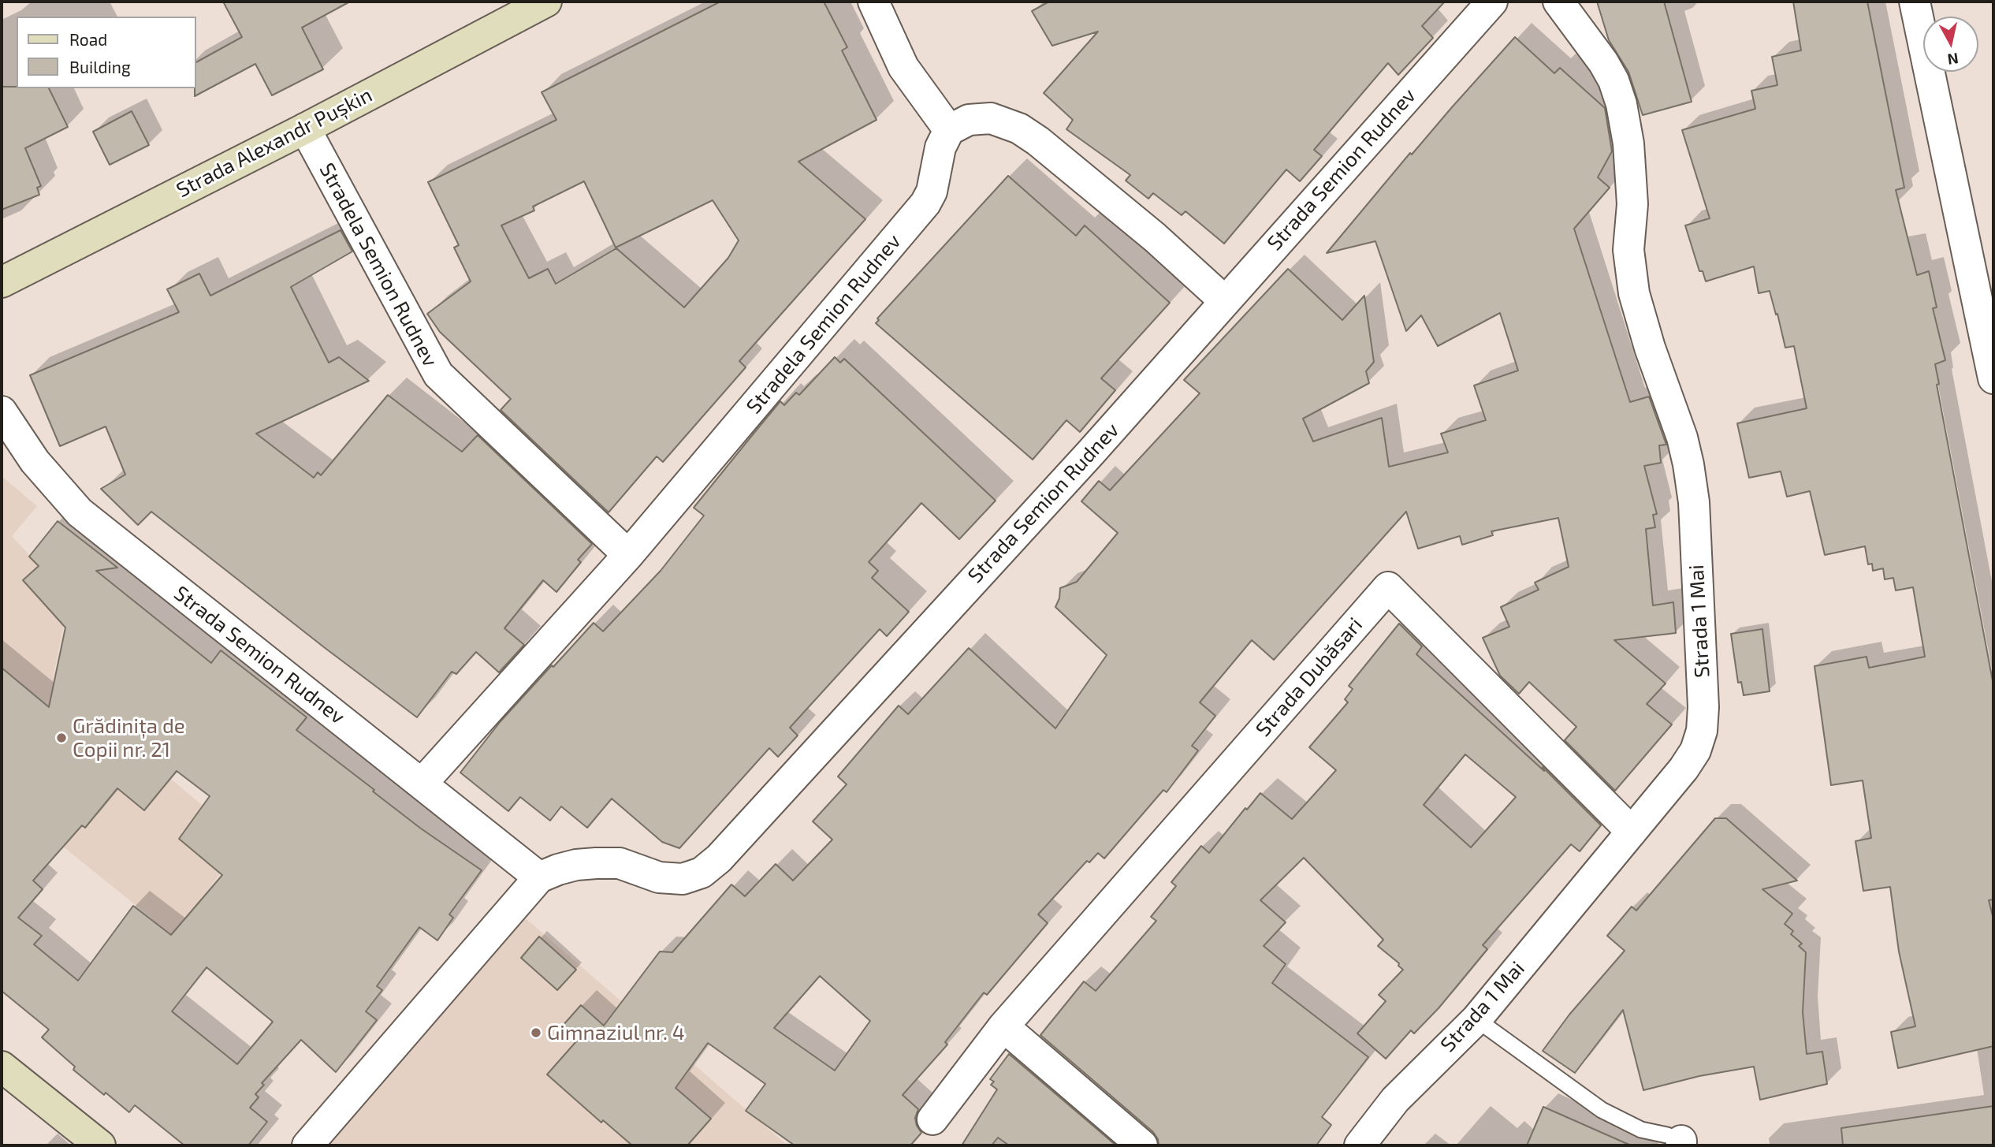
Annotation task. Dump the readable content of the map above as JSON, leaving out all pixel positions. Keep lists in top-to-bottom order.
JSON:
{
  "streets": {
    "street": [
      "Strada Alexandr Pușkin",
      "Strada Semion Rudnev",
      "Stradela Semion Rudnev",
      "Strada 1 Mai",
      "Strada Dubăsari"
    ]
  },
  "crossings": [
    ["Strada Alexandr Pușkin", "Stradela Semion Rudnev"],
    ["Strada Semion Rudnev", "Stradela Semion Rudnev"],
    ["Strada 1 Mai", "Strada Dubăsari"]
  ],
  "places": ["Grădinița de Copii nr. 21", "Gimnaziul nr. 4"],
  "legend": ["Road", "Building"],
  "north": "bottom"
}
